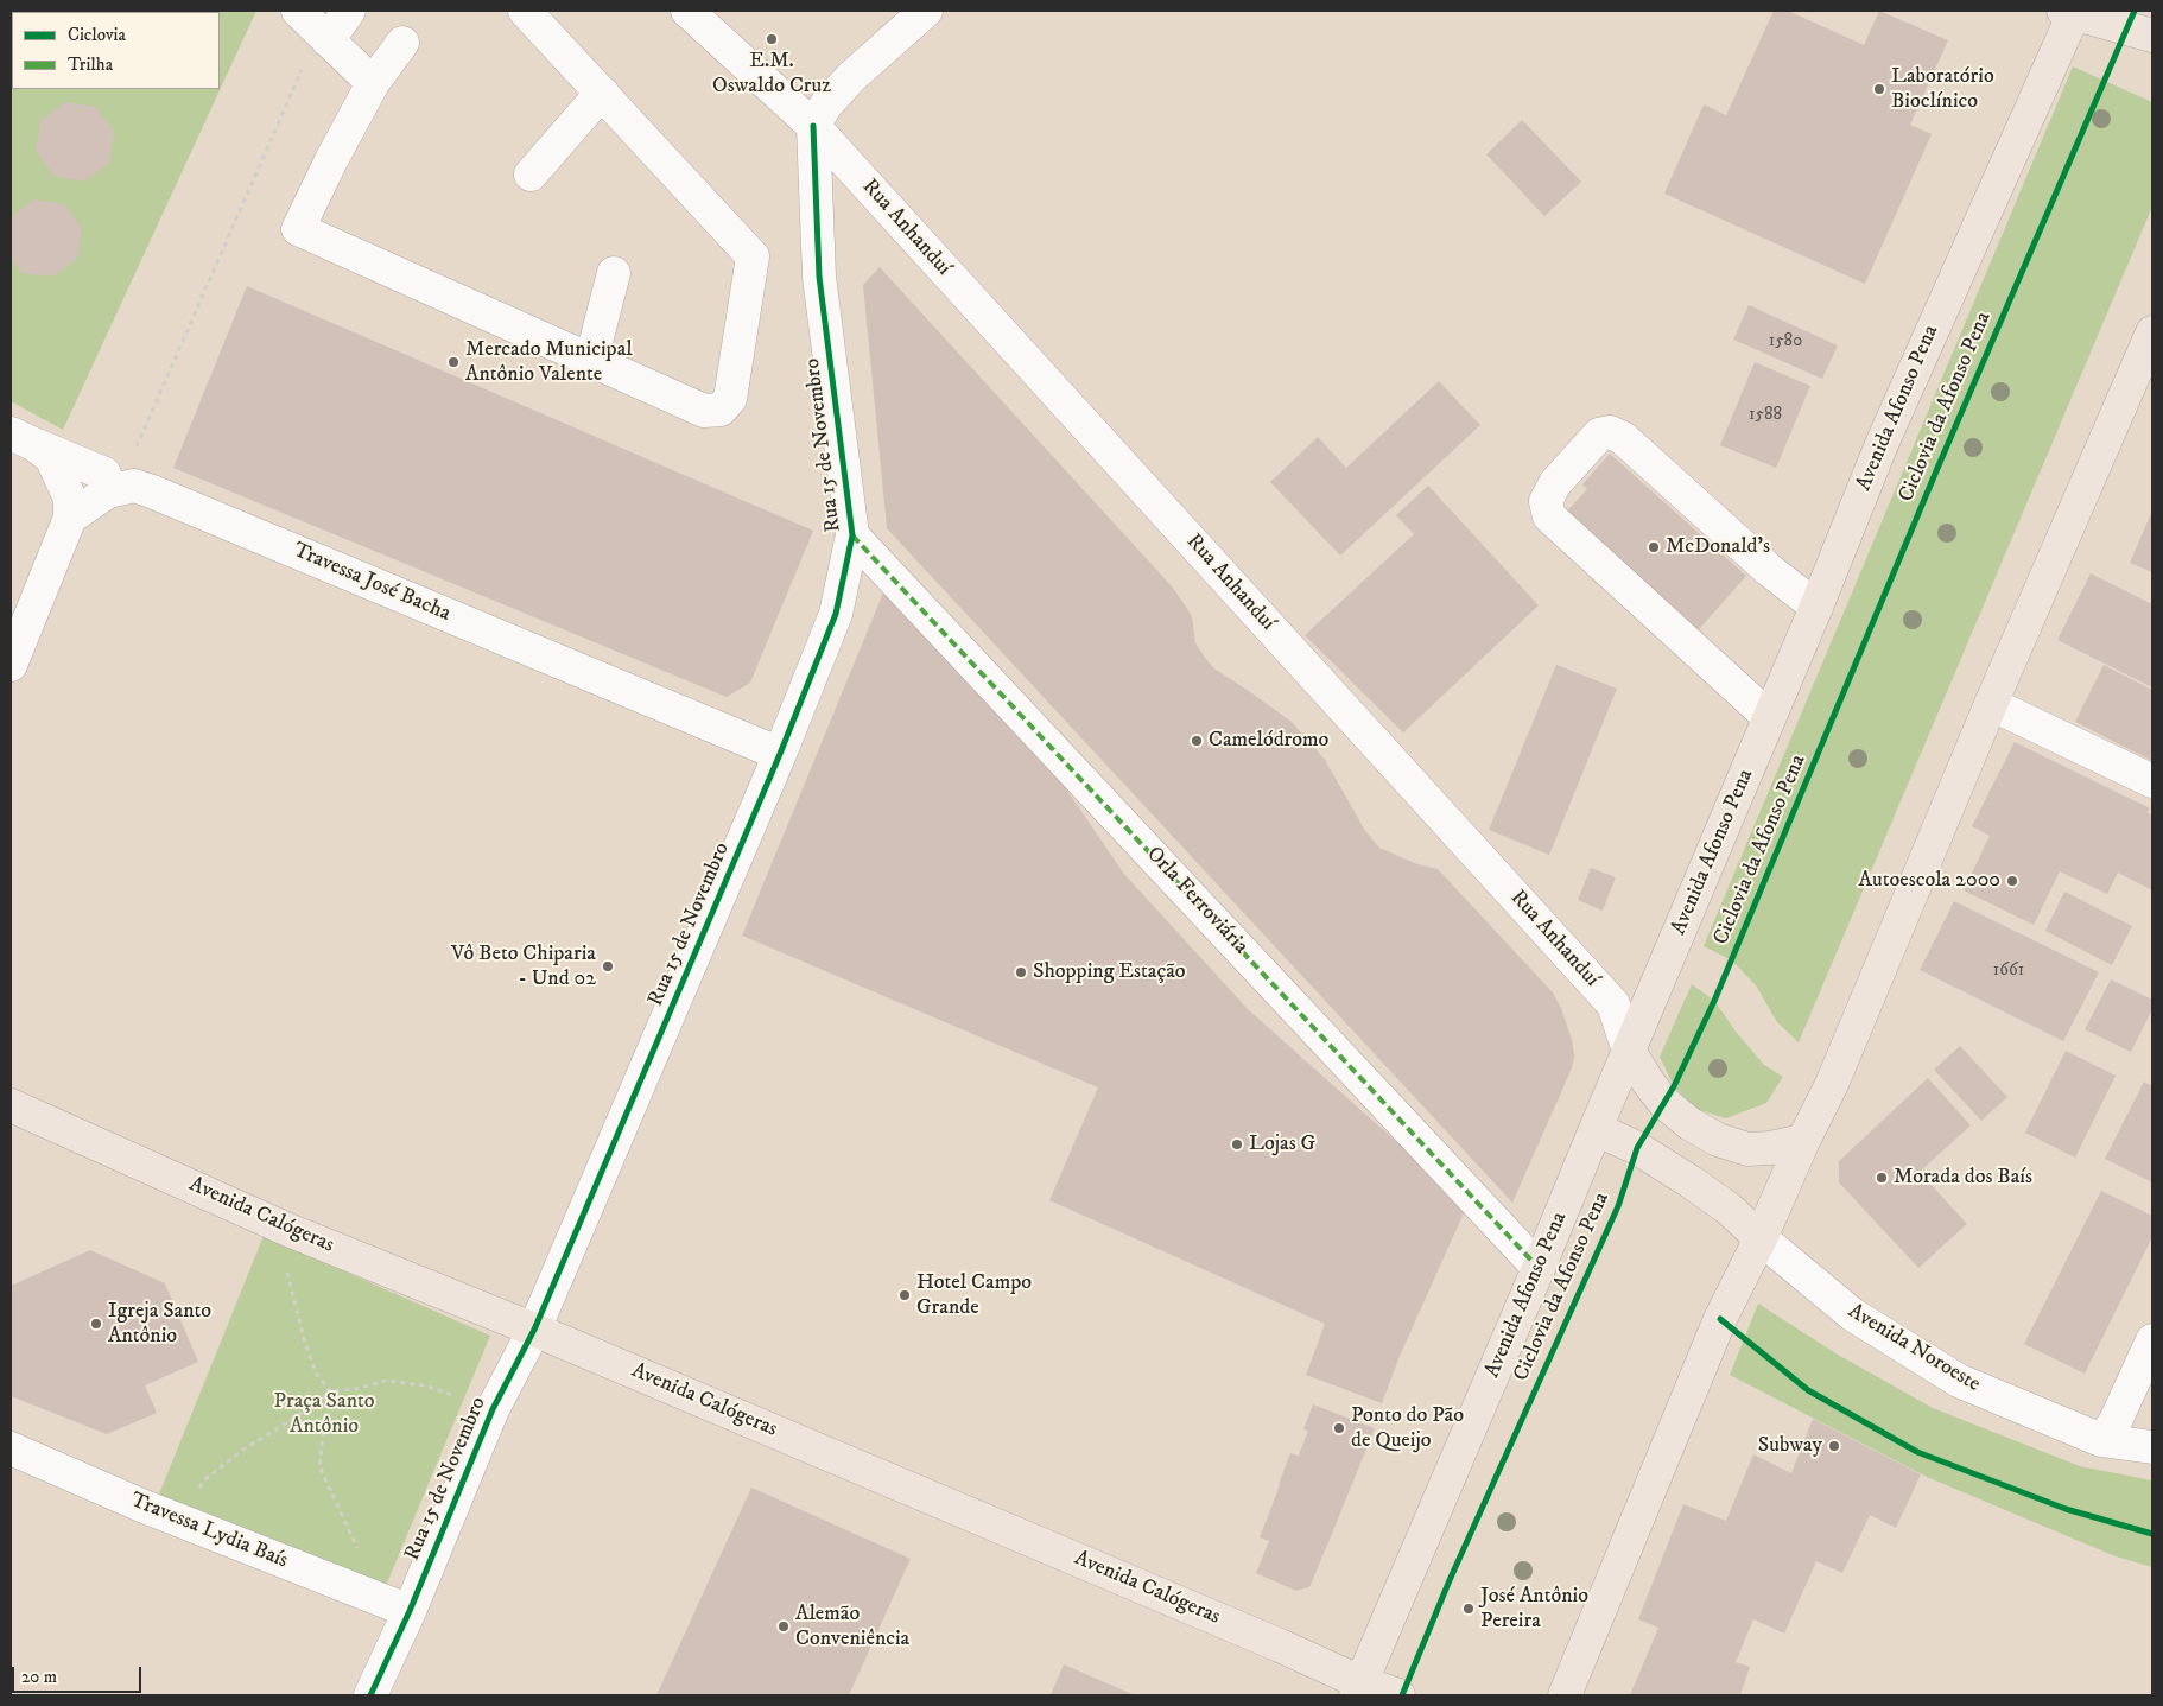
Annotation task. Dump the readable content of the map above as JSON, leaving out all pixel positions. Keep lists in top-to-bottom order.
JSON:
{
  "streets": {
    "main road": ["Avenida Afonso Pena", "Avenida Calógeras"],
    "street": [
      "Rua Anhanduí",
      "Rua 15 de Novembro",
      "Travessa José Bacha",
      "Orla Ferroviária",
      "Avenida Noroeste",
      "Travessa Lydia Baís"
    ],
    "cycle path": ["Ciclovia da Afonso Pena"]
  },
  "crossings": [
    ["Rua Anhanduí", "Avenida Afonso Pena"],
    ["Rua Anhanduí", "Rua 15 de Novembro"],
    ["Avenida Afonso Pena", "Orla Ferroviária"],
    ["Avenida Afonso Pena", "Avenida Calógeras"],
    ["Rua 15 de Novembro", "Travessa José Bacha"],
    ["Rua 15 de Novembro", "Orla Ferroviária"],
    ["Rua 15 de Novembro", "Avenida Calógeras"],
    ["Rua 15 de Novembro", "Travessa Lydia Baís"]
  ],
  "parks": ["Praça Santo Antônio"],
  "places": [
    "E.M. Oswaldo Cruz",
    "Laboratório Bioclínico",
    "Mercado Municipal Antônio Valente",
    "McDonald's",
    "Camelódromo",
    "Autoescola 2000",
    "Vô Beto Chiparia - Und 02",
    "Shopping Estação",
    "Lojas G",
    "Morada dos Baís",
    "Hotel Campo Grande",
    "Igreja Santo Antônio",
    "Ponto do Pão de Queijo",
    "Subway",
    "José Antônio Pereira",
    "Alemão Conveniência"
  ],
  "house_numbers": ["1580", "1588", "1661"],
  "legend": ["Ciclovia", "Trilha"],
  "scale_bar": "20 m"
}
